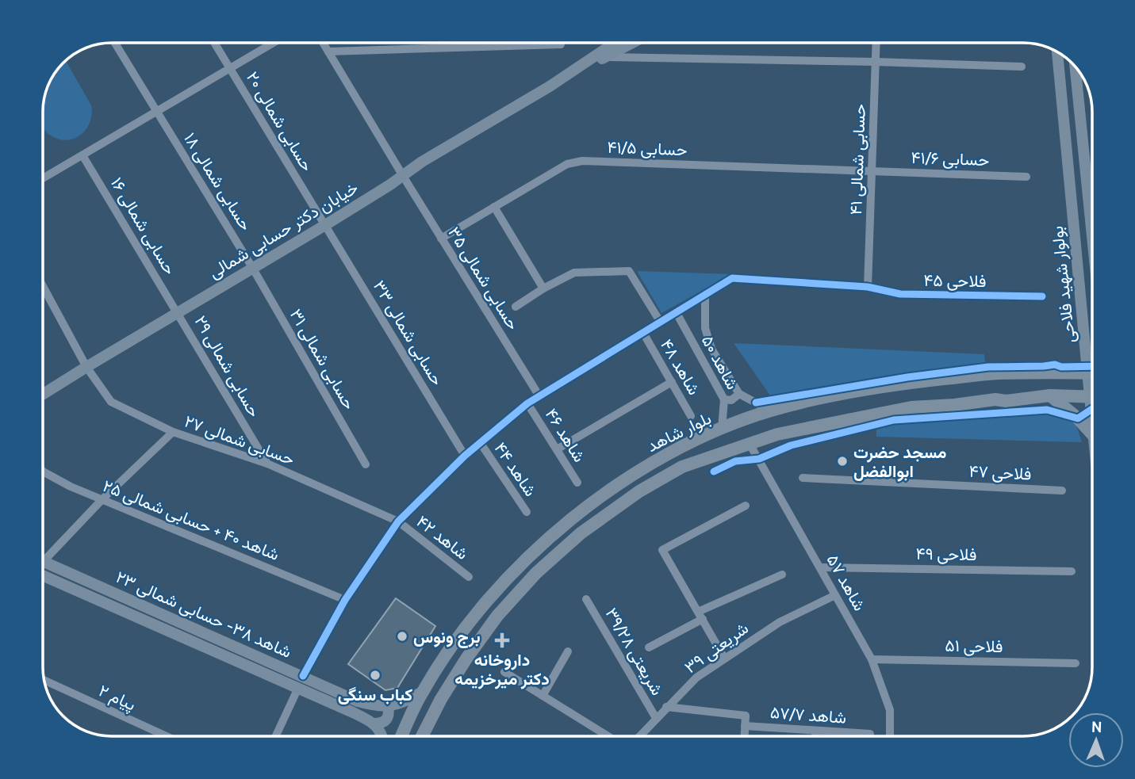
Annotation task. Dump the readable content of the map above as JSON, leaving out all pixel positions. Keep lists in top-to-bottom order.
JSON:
{
  "streets": {
    "main road": ["بلوار شاهد"],
    "street": [
      "حسابی شمالی ۲۰",
      "حسابی ۴۱/۵",
      "حسابی ۴۱/۶",
      "حسابی شمالی ۴۱",
      "حسابی شمالی ۱۸",
      "حسابی شمالی ۱۶",
      "خیابان دکتر حسابی شمالی",
      "حسابی شمالی ۳۵",
      "فلاحی ۴۵",
      "بولوار شهید فلاحی",
      "حسابی شمالی ۳۳",
      "حسابی شمالی ۳۱",
      "شاهد ۵۰",
      "حسابی شمالی ۲۹",
      "شاهد ۴۸",
      "شاهد ۴۶",
      "حسابی شمالی ۲۷",
      "شاهد ۴۴",
      "فلاحی ۴۷",
      "شاهد ۴۰ + حسابی شمالی ۲۵",
      "شاهد ۴۲",
      "فلاحی ۴۹",
      "شاهد ۵۷",
      "شاهد ۳۸- حسابی شمالی ۲۳",
      "فلاحی ۵۱",
      "شریعتی ۳۹",
      "شریعتی ۳۹/۲۸",
      "پیام ۲",
      "شاهد ۵۷/۷"
    ]
  },
  "crossings": [
    ["حسابی شمالی ۲۰", "خیابان دکتر حسابی شمالی"],
    ["حسابی شمالی ۲۰", "حسابی شمالی ۳۳"],
    ["حسابی ۴۱/۵", "حسابی ۴۱/۶"],
    ["حسابی ۴۱/۵", "حسابی شمالی ۴۱"],
    ["حسابی ۴۱/۵", "حسابی شمالی ۳۵"],
    ["حسابی ۴۱/۶", "حسابی شمالی ۴۱"],
    ["حسابی شمالی ۴۱", "فلاحی ۴۵"],
    ["حسابی شمالی ۱۸", "خیابان دکتر حسابی شمالی"],
    ["حسابی شمالی ۱۸", "حسابی شمالی ۳۱"],
    ["حسابی شمالی ۱۶", "خیابان دکتر حسابی شمالی"],
    ["حسابی شمالی ۱۶", "حسابی شمالی ۲۹"],
    ["خیابان دکتر حسابی شمالی", "حسابی شمالی ۳۵"],
    ["خیابان دکتر حسابی شمالی", "حسابی شمالی ۳۳"],
    ["خیابان دکتر حسابی شمالی", "حسابی شمالی ۳۱"],
    ["خیابان دکتر حسابی شمالی", "حسابی شمالی ۲۹"],
    ["خیابان دکتر حسابی شمالی", "حسابی شمالی ۲۷"],
    ["فلاحی ۴۵", "شاهد ۵۰"],
    ["شاهد ۵۰", "بلوار شاهد"],
    ["حسابی شمالی ۲۹", "حسابی شمالی ۲۷"],
    ["بلوار شاهد", "شاهد ۵۷"],
    ["بلوار شاهد", "شاهد ۳۸- حسابی شمالی ۲۳"],
    ["حسابی شمالی ۲۷", "شاهد ۴۲"],
    ["فلاحی ۴۹", "شاهد ۵۷"],
    ["شاهد ۵۷", "فلاحی ۵۱"],
    ["شاهد ۵۷", "شریعتی ۳۹"],
    ["شریعتی ۳۹", "شریعتی ۳۹/۲۸"]
  ],
  "places": {
    "other": ["مسجد حضرت ابوالفضل", "برج ونوس", "کباب سنگی"],
    "health": ["داروخانه دکتر میرخزیمه"]
  },
  "north": "top"
}
